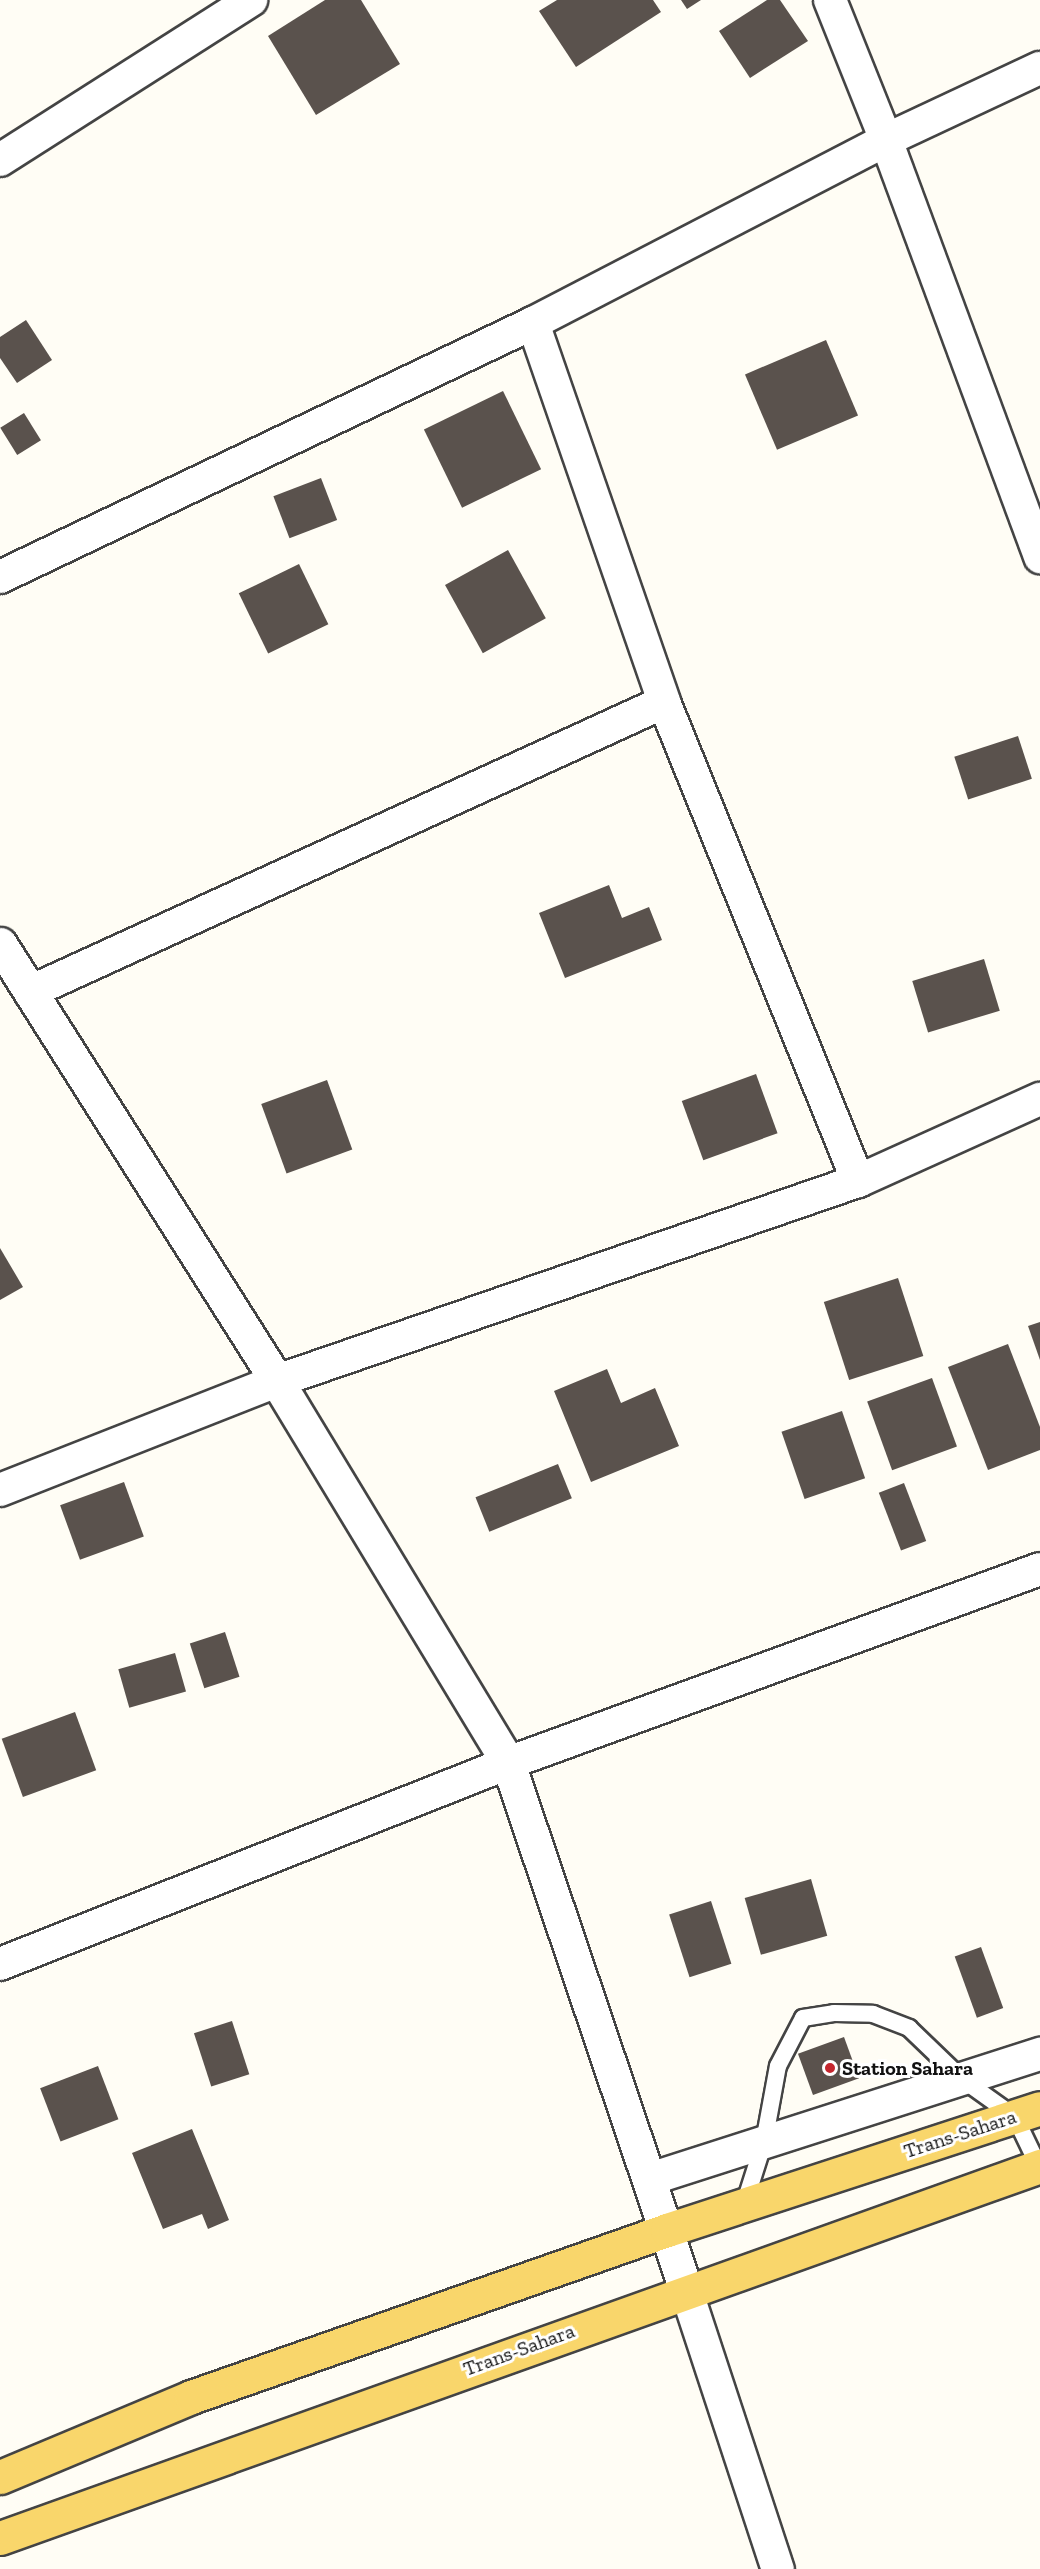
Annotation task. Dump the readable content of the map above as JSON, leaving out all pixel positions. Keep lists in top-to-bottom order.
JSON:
{
  "streets": {
    "main road": ["Trans-Sahara"]
  },
  "places": ["Station Sahara"]
}
